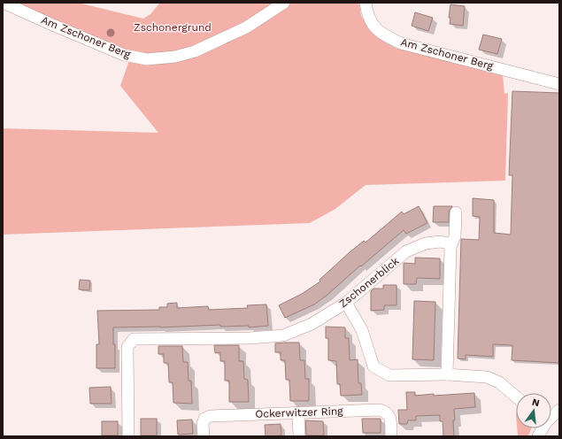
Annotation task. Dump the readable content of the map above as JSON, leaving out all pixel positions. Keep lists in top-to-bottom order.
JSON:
{
  "streets": {
    "street": ["Am Zschoner Berg", "Zschonerblick", "Ockerwitzer Ring"]
  },
  "parks": ["Zschonergrund"],
  "north": "top"
}
